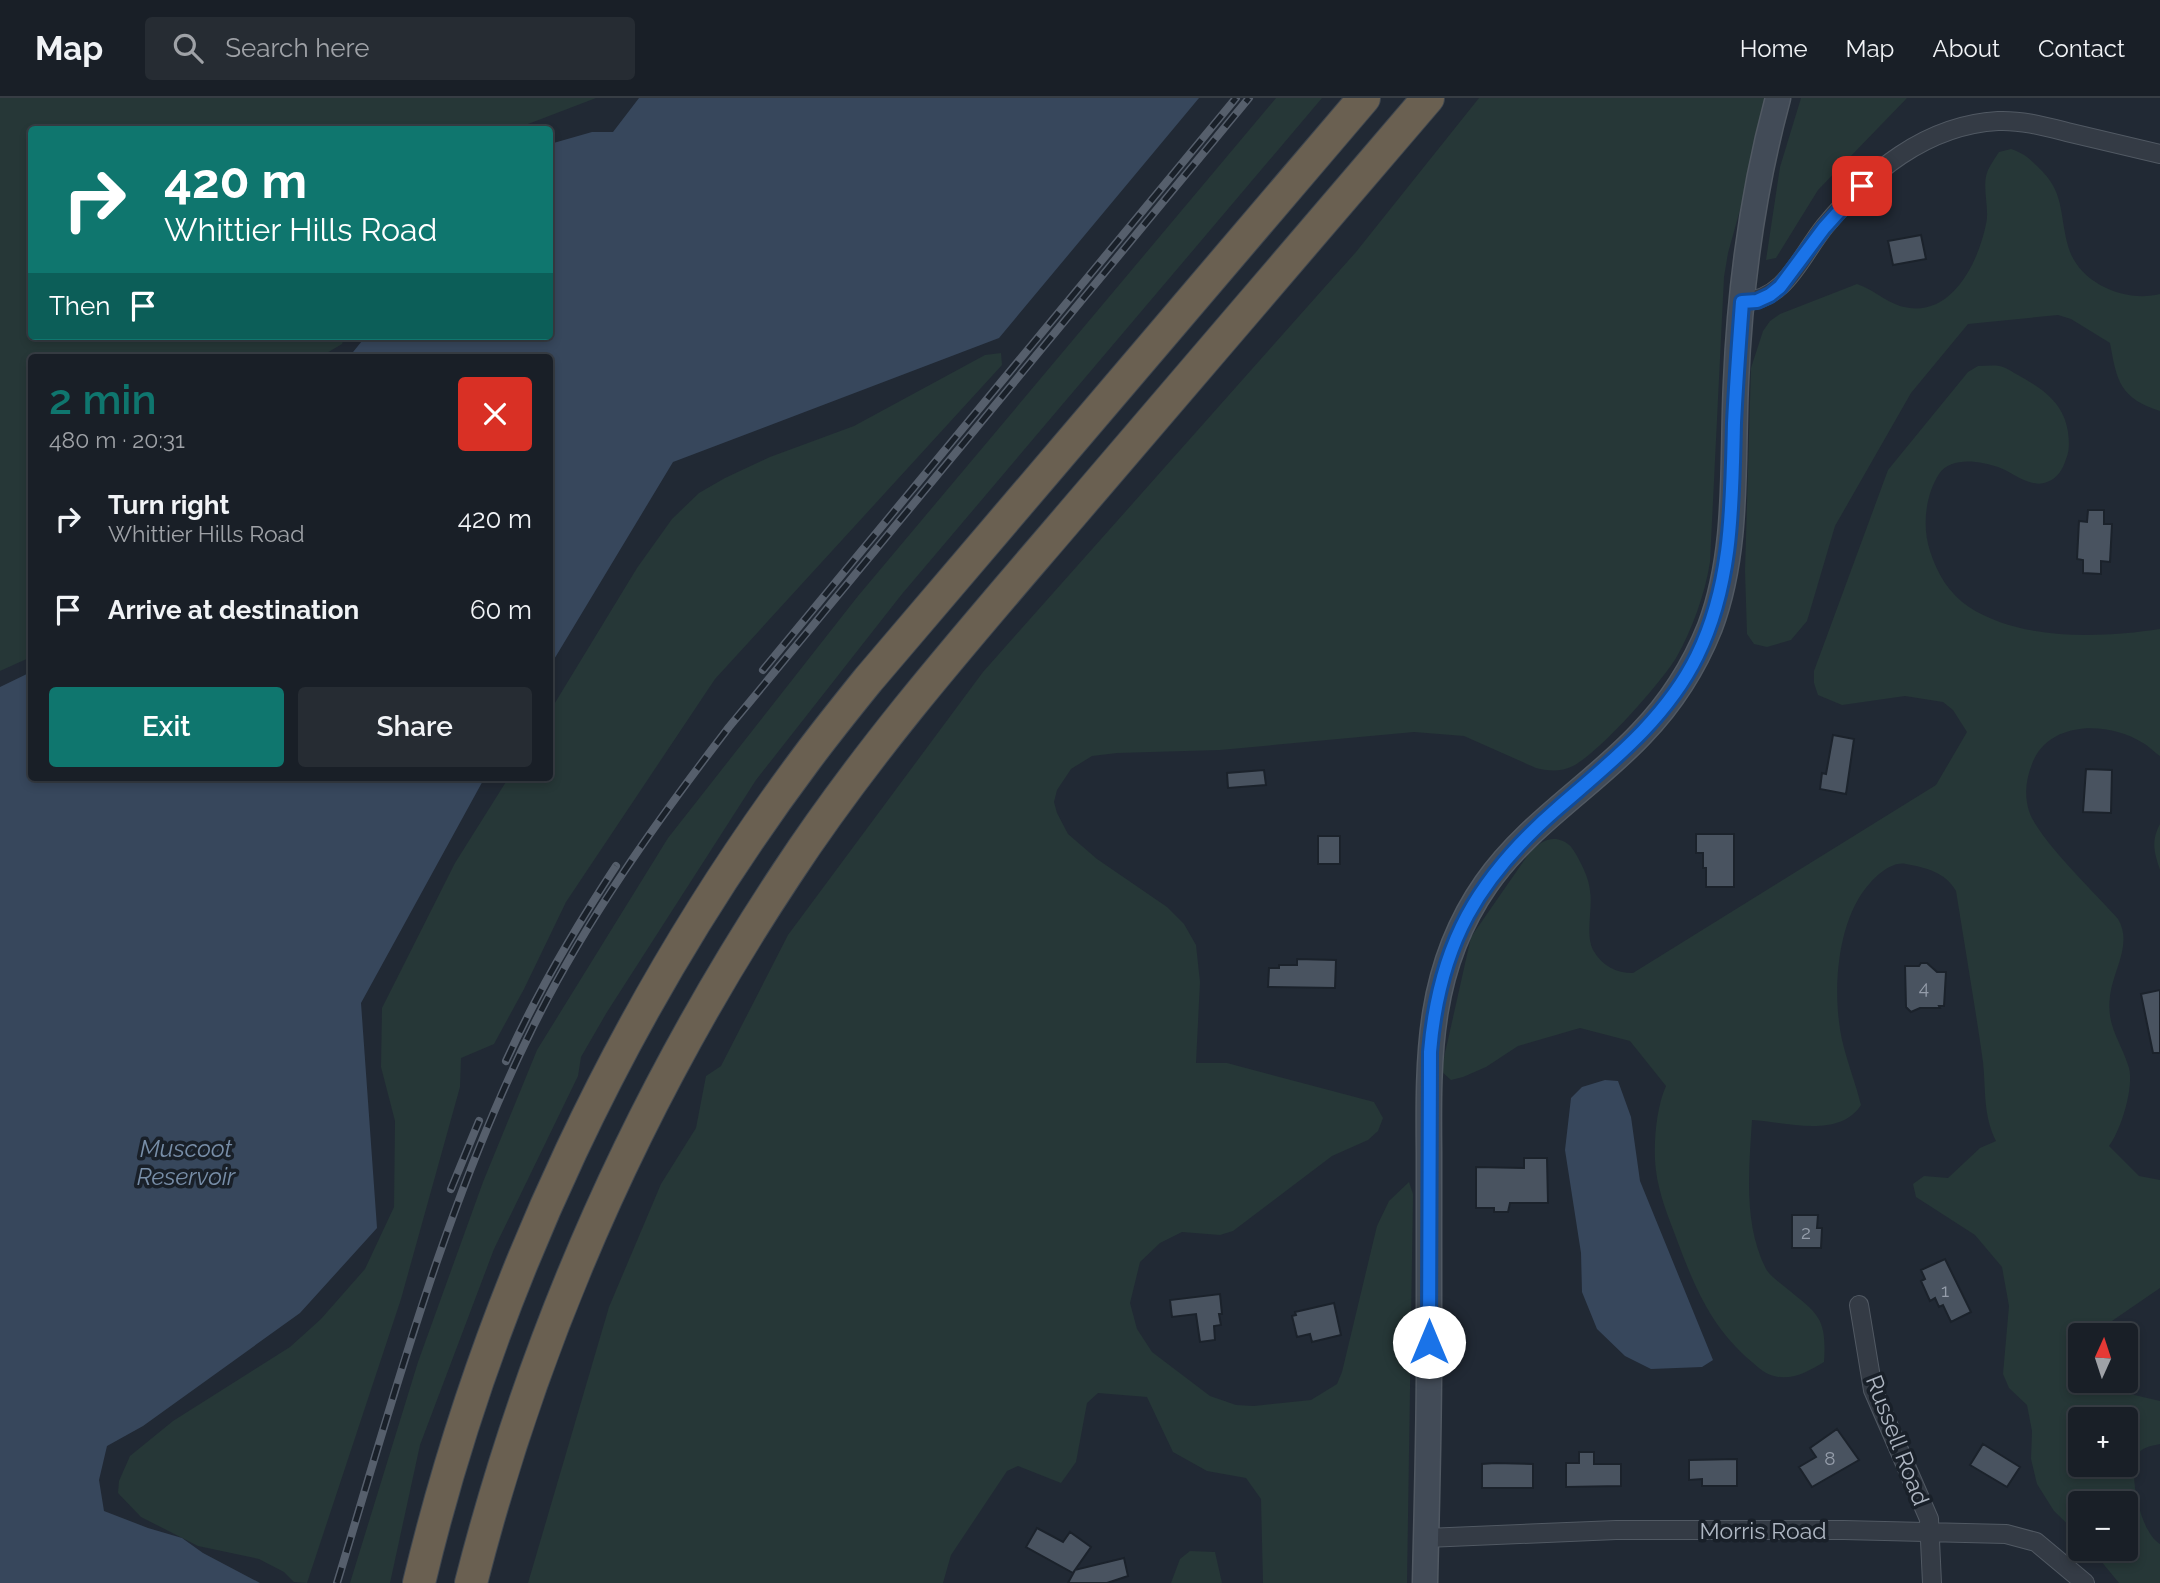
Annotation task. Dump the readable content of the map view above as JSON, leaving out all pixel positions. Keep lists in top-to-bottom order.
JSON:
{
  "streets": {
    "street": ["Russell Road", "Morris Road"]
  },
  "crossings": [
    ["Russell Road", "Morris Road"]
  ],
  "water": ["Muscoot Reservoir"],
  "house_numbers": [
    "4",
    "2",
    "1",
    "8"
  ],
  "north": "top",
  "page": {
    "header": "Map",
    "search": "Search here",
    "nav": [
      "Home",
      "Map",
      "About",
      "Contact"
    ],
    "turn": ["420 m", "Whittier Hills Road"],
    "then": "Then",
    "heading": ["2 min", "480 m · 20:31"],
    "list": [
      {
        "name": "Turn right",
        "note": "Whittier Hills Road",
        "value": "420 m"
      },
      {
        "name": "Arrive at destination",
        "value": "60 m"
      }
    ],
    "buttons": ["Exit", "Share"],
    "map_buttons": ["+", "−"]
  }
}
